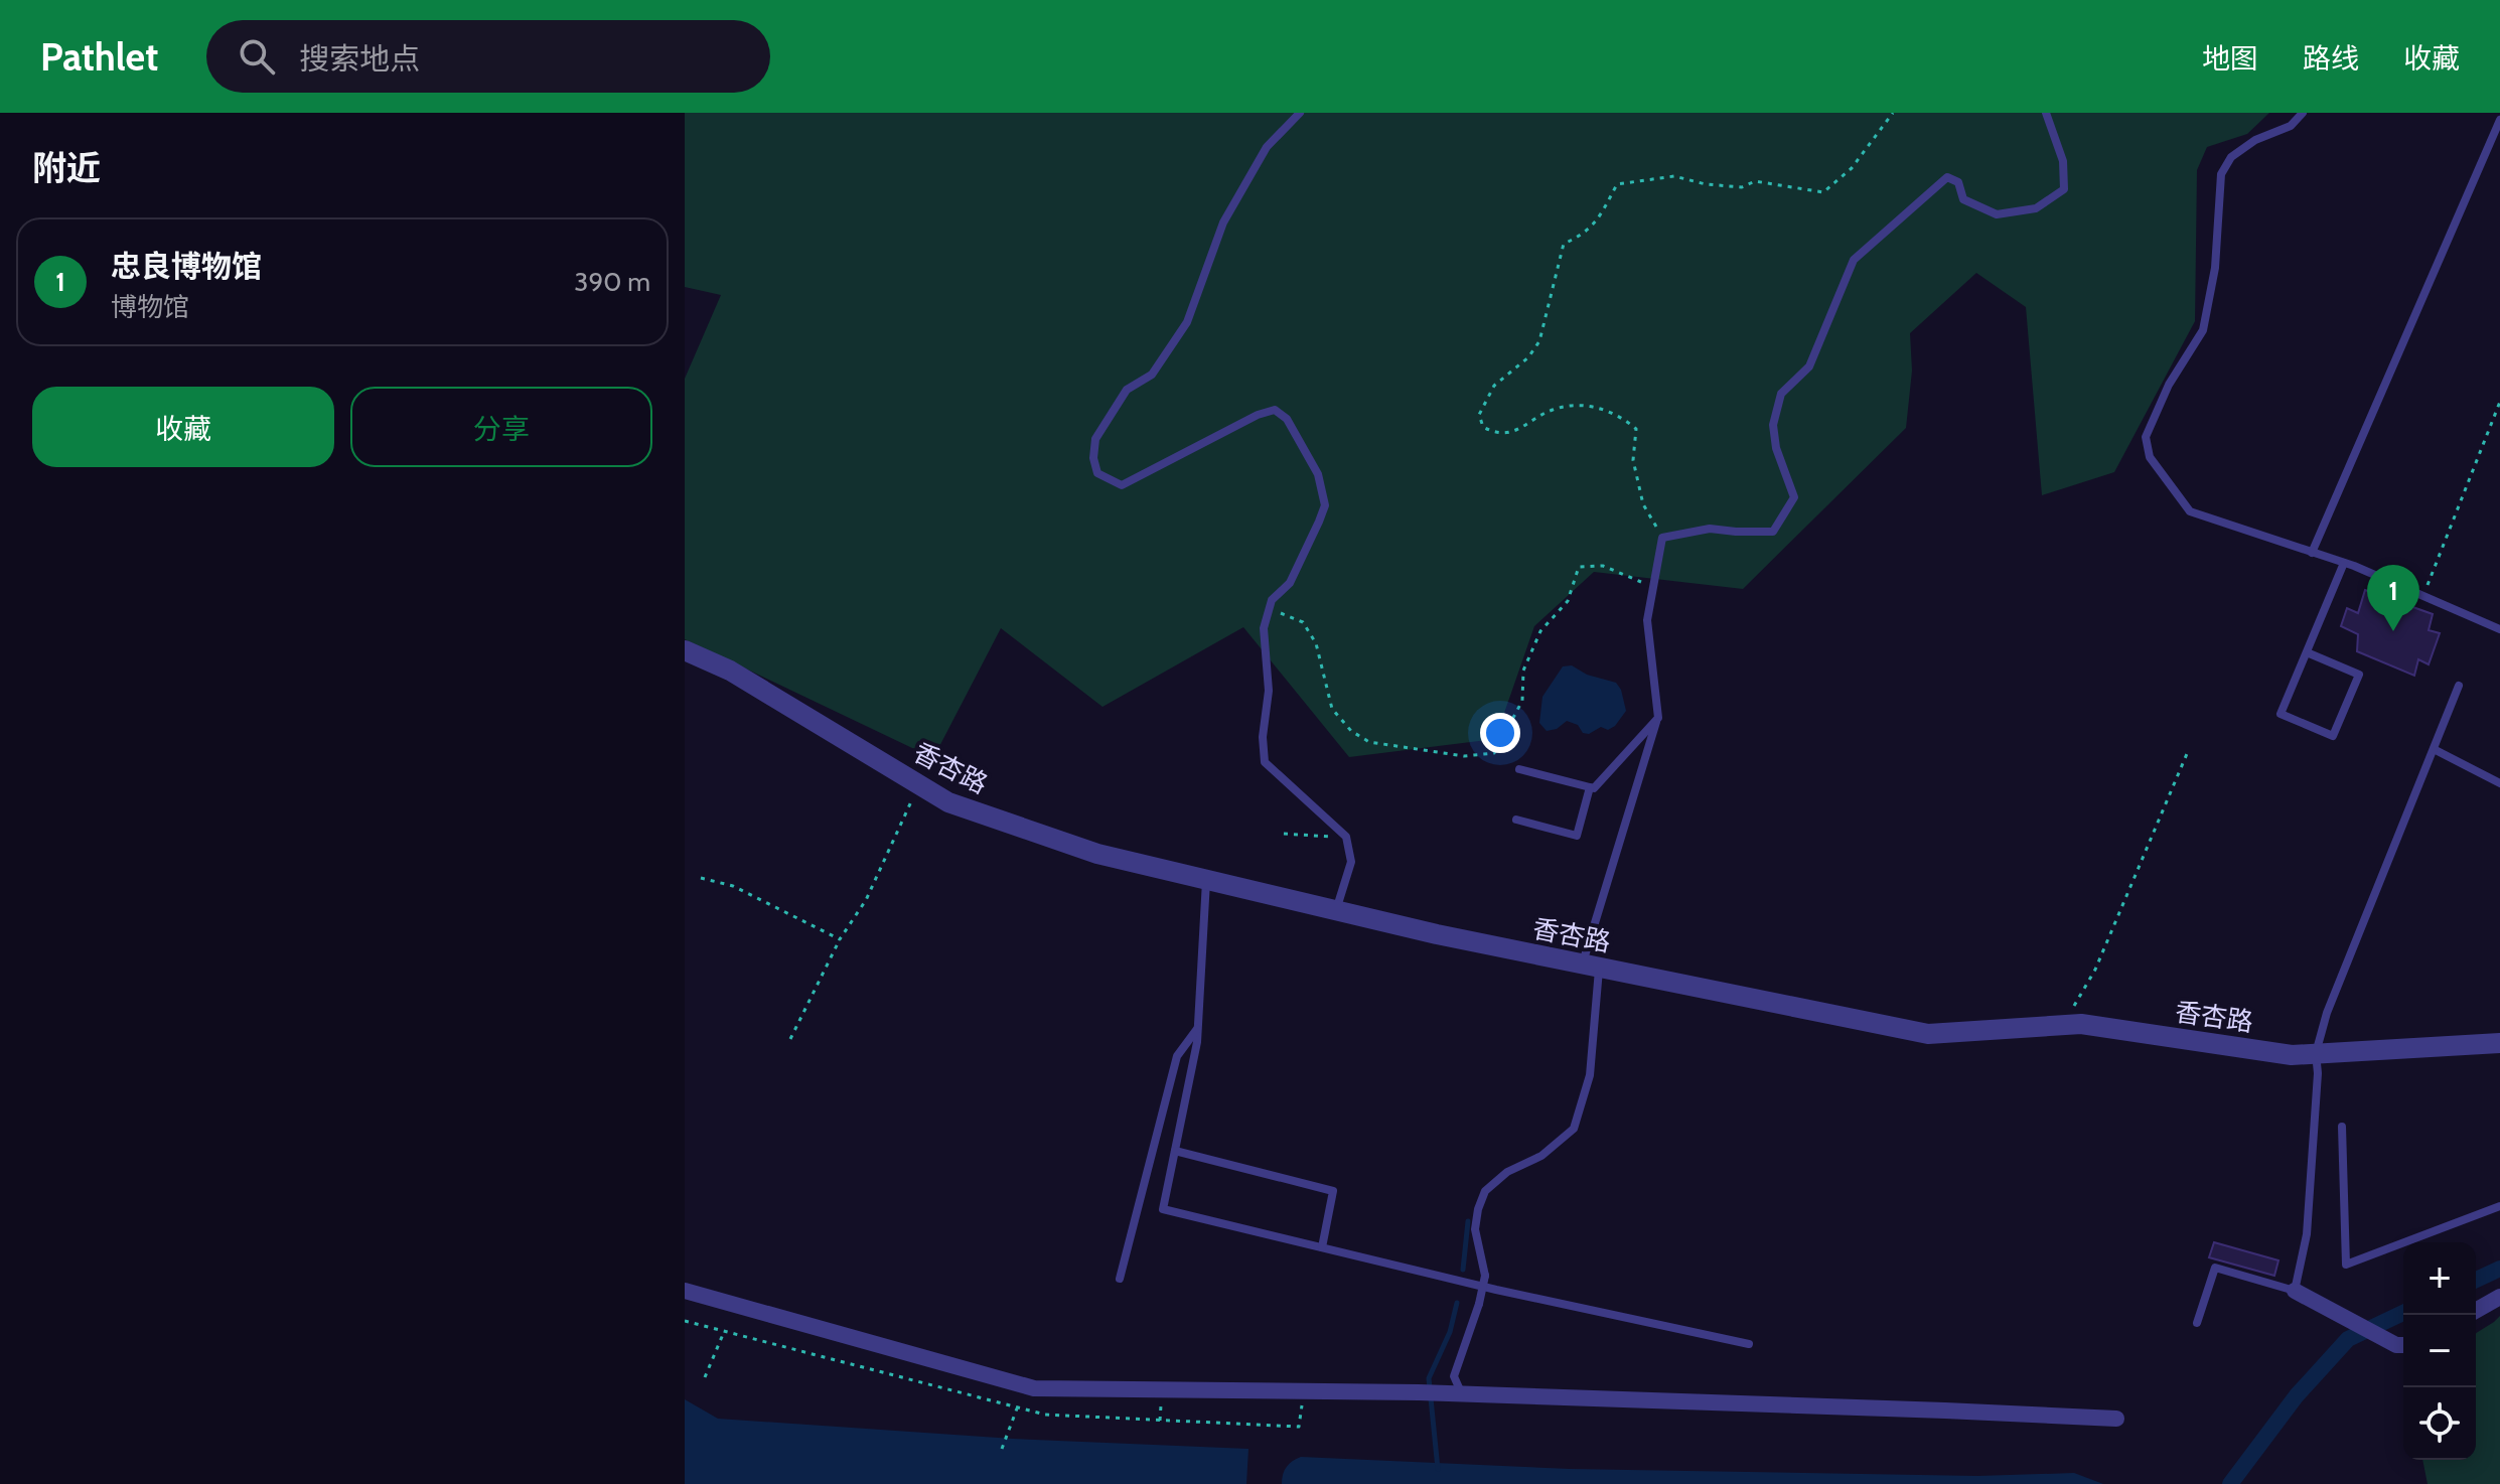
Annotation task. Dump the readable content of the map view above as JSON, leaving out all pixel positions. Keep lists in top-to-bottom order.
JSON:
{
  "streets": {
    "street": ["香杏路"]
  },
  "page": {
    "header": "Pathlet",
    "search": "搜索地点",
    "nav": ["地图", "路线", "收藏"],
    "heading": "附近",
    "list": [
      {
        "mark": "1",
        "name": "忠良博物馆",
        "note": "博物馆",
        "value": "390 m"
      }
    ],
    "buttons": ["收藏", "分享"],
    "pins": "1",
    "map_buttons": ["+", "−"]
  }
}
